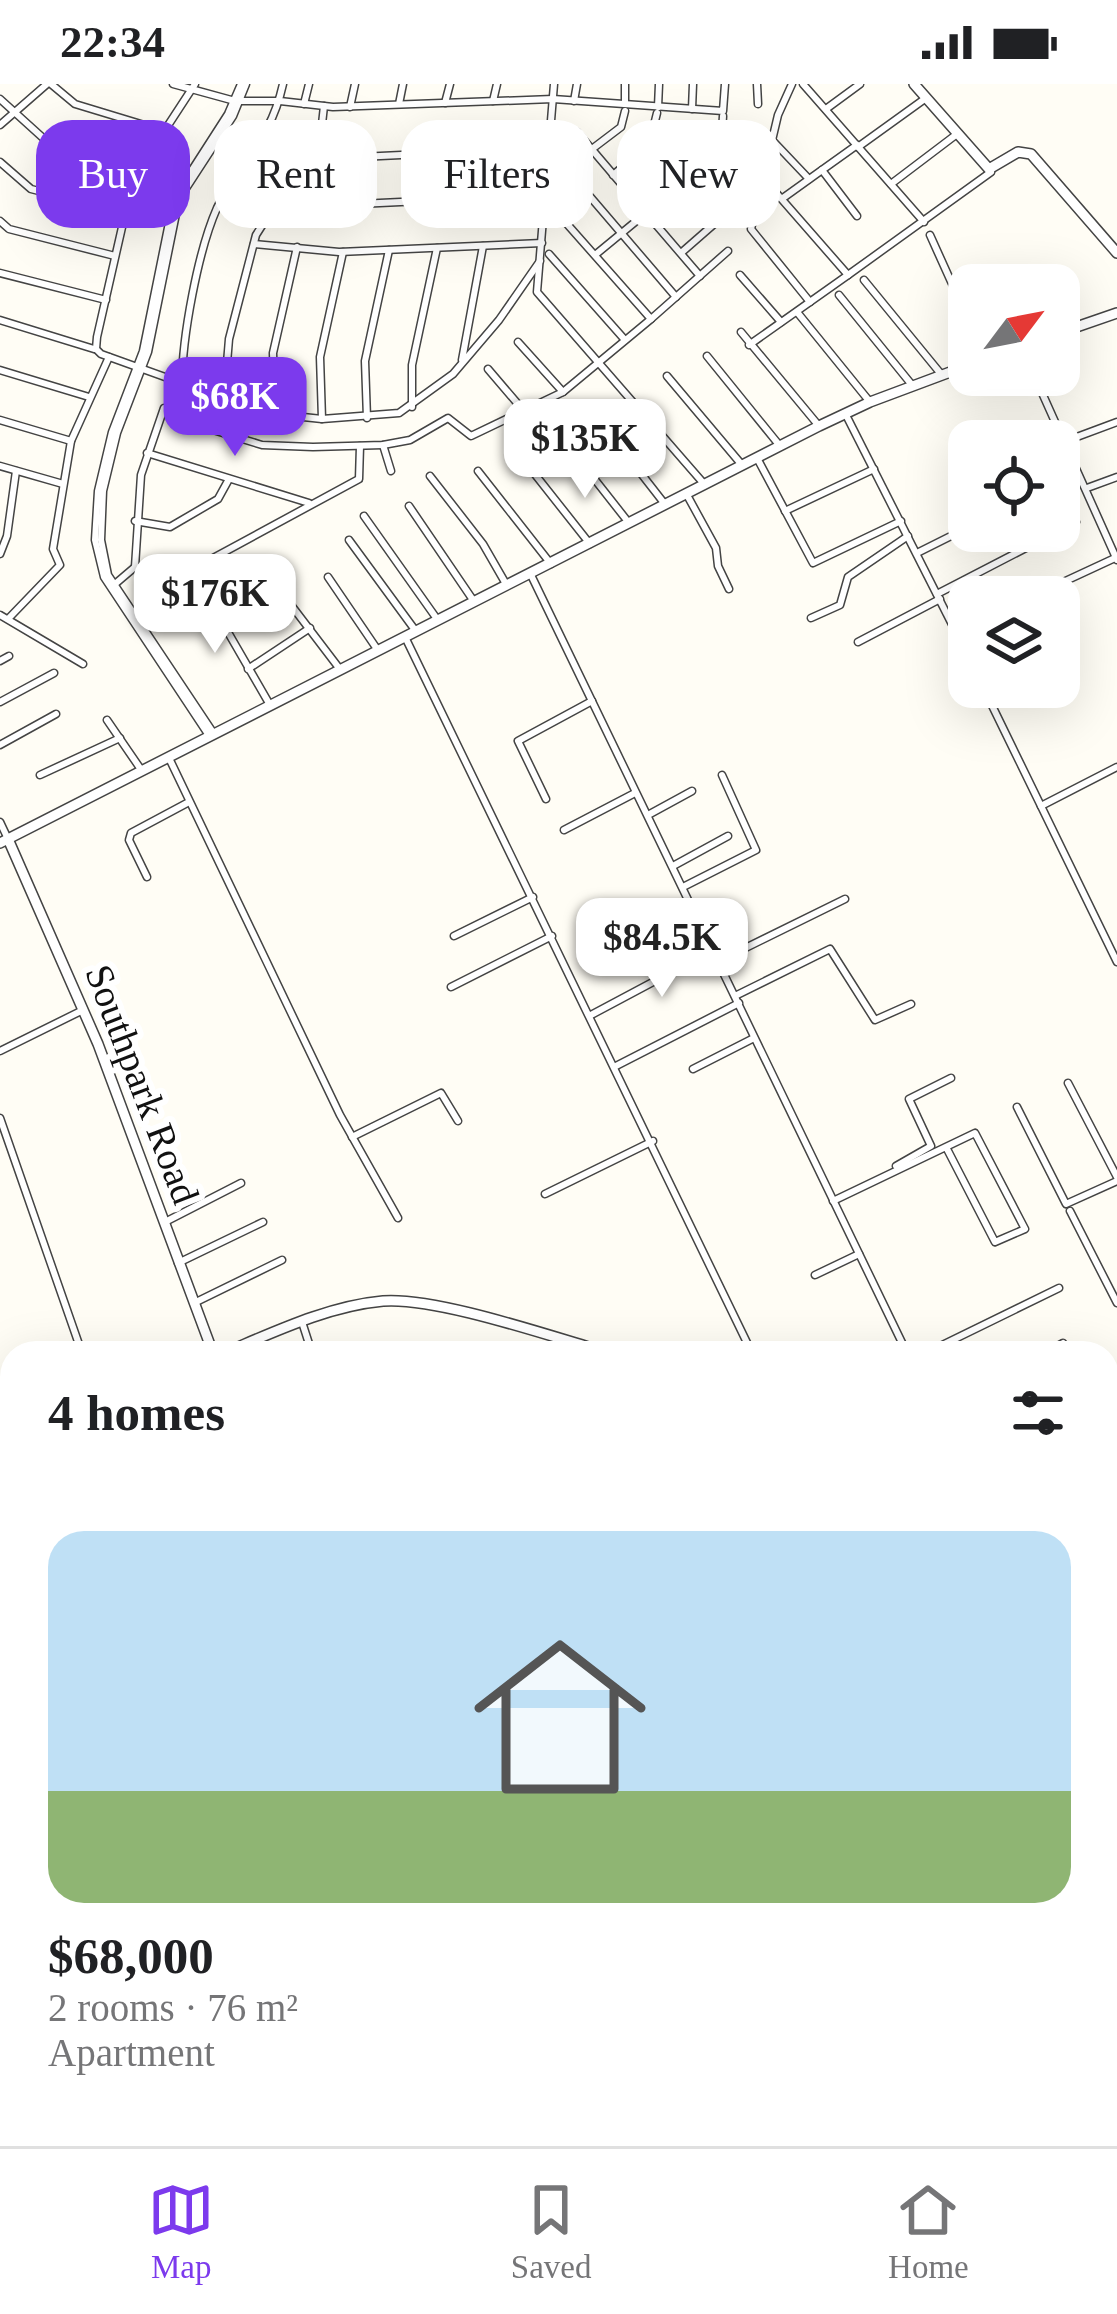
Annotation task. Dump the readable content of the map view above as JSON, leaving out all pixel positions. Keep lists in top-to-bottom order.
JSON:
{
  "streets": {
    "street": ["Southpark Road"]
  },
  "north": "top right",
  "page": {
    "status": "22:34",
    "chip": [
      "Buy",
      "Rent",
      "Filters",
      "New"
    ],
    "price": [
      "$68K",
      "$135K",
      "$176K",
      "$84.5K"
    ],
    "heading": "4 homes",
    "list": [
      {
        "name": "$68,000",
        "note": "2 rooms · 76 m² · Apartment"
      }
    ],
    "tabs": ["Map", "Saved", "Home"]
  }
}
